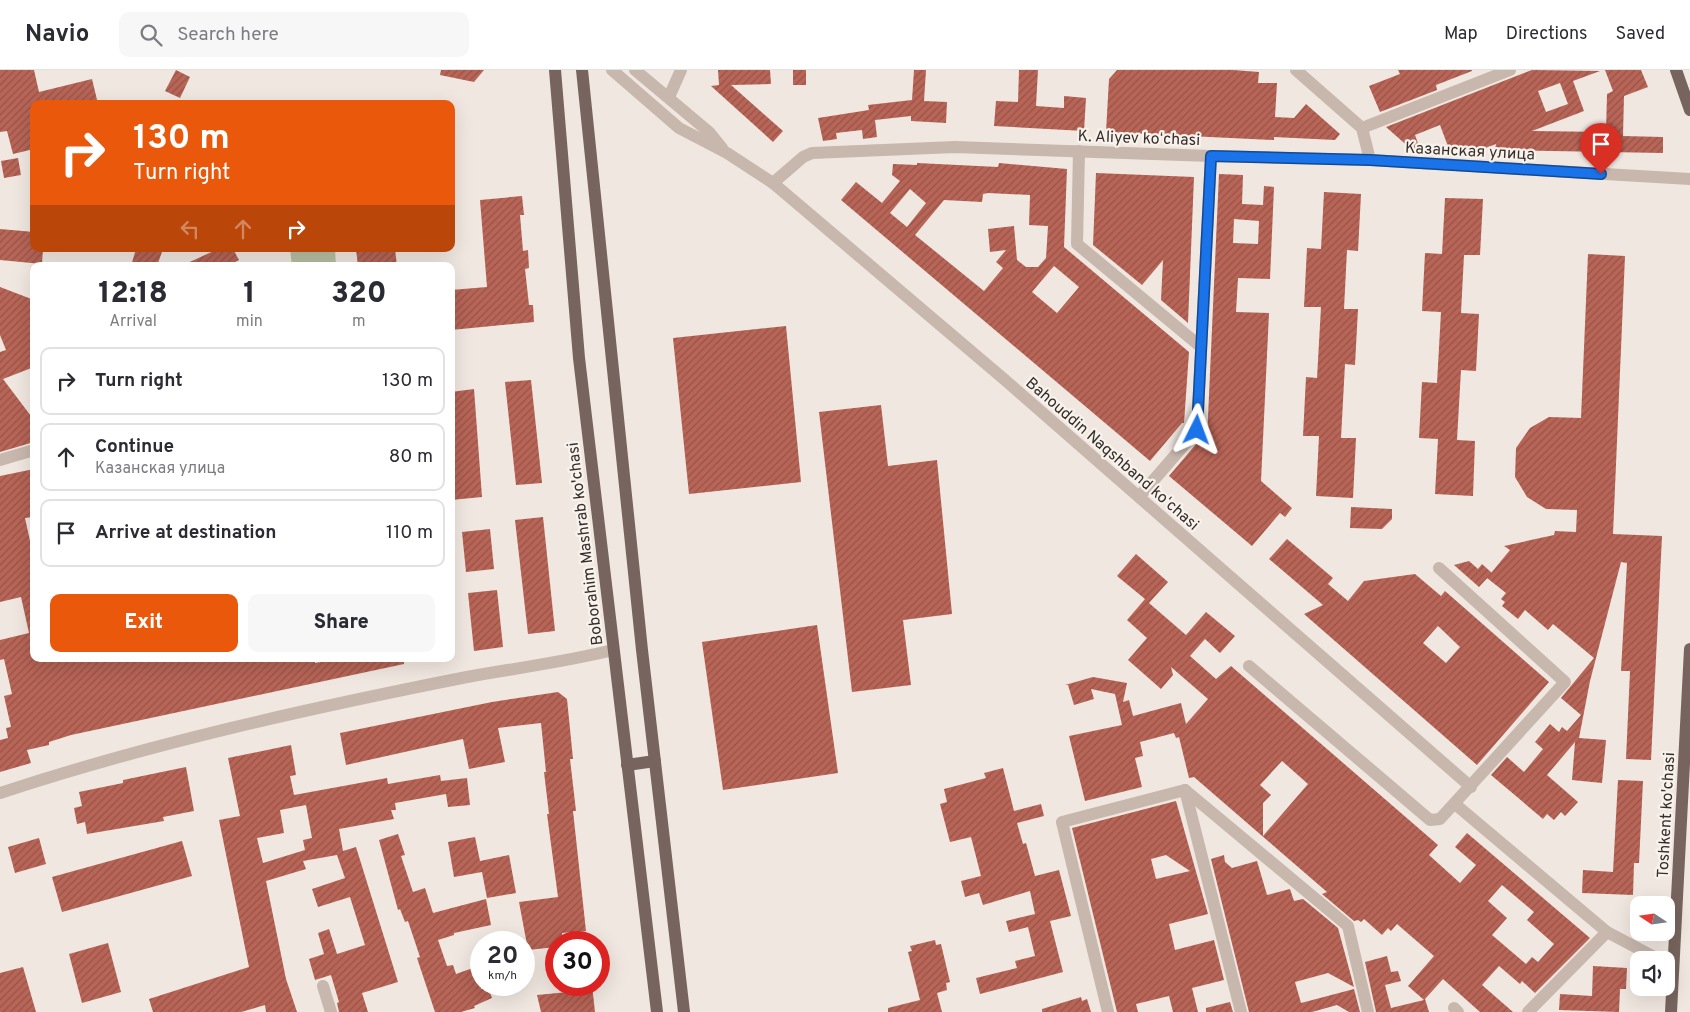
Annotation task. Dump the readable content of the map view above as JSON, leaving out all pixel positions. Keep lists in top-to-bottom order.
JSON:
{
  "streets": {
    "main road": ["Boborahim Mashrab ko'chasi", "Toshkent ko'chasi"],
    "street": ["K. Aliyev koʻchasi", "Казанская улица", "Bahouddin Naqshband koʻchasi"]
  },
  "crossings": [
    ["K. Aliyev koʻchasi", "Казанская улица"],
    ["K. Aliyev koʻchasi", "Bahouddin Naqshband koʻchasi"]
  ],
  "north": "left",
  "page": {
    "header": "Navio",
    "search": "Search here",
    "nav": ["Map", "Directions", "Saved"],
    "turn": ["130 m", "Turn right"],
    "eta": [
      "12:18",
      "Arrival",
      "1",
      "min",
      "320",
      "m"
    ],
    "list": [
      {
        "name": "Turn right",
        "value": "130 m"
      },
      {
        "name": "Continue",
        "note": "Казанская улица",
        "value": "80 m"
      },
      {
        "name": "Arrive at destination",
        "value": "110 m"
      }
    ],
    "buttons": ["Exit", "Share"],
    "speed": "20 km/h",
    "limit": "30"
  }
}
